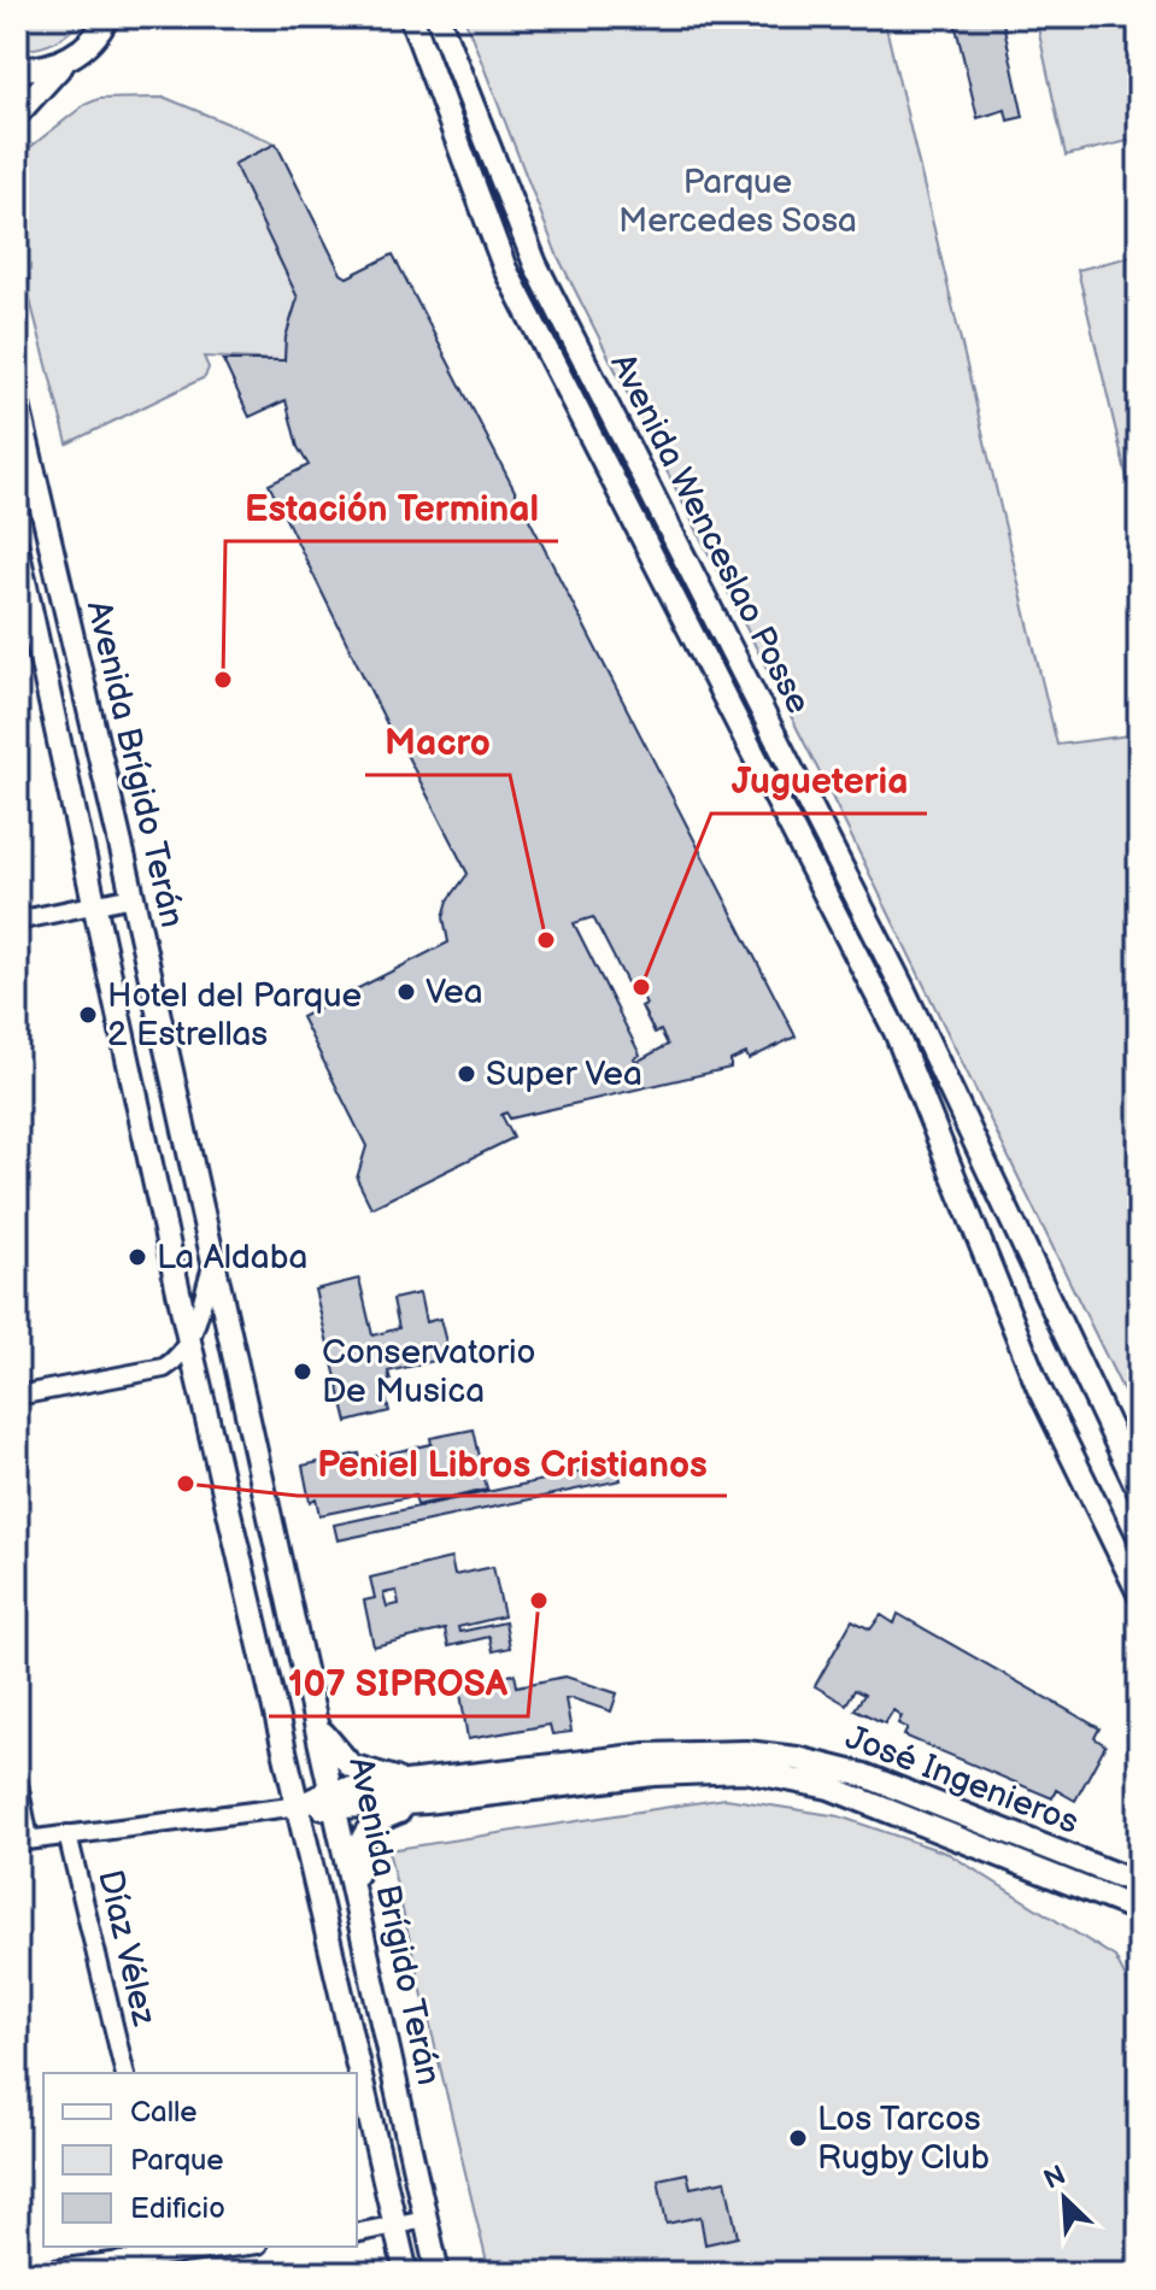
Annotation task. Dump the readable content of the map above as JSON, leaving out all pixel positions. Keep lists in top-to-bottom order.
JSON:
{
  "streets": {
    "main road": ["Avenida Wenceslao Posse", "Avenida Brígido Terán", "José Ingenieros"],
    "street": ["Díaz Vélez"]
  },
  "crossings": [
    ["Avenida Brígido Terán", "José Ingenieros"],
    ["José Ingenieros", "Díaz Vélez"]
  ],
  "parks": ["Parque Mercedes Sosa"],
  "places": [
    "Estación Terminal",
    "Macro",
    "Jugueteria",
    "Vea",
    "Hotel del Parque 2 Estrellas",
    "Super Vea",
    "La Aldaba",
    "Conservatorio De Musica",
    "Peniel Libros Cristianos",
    "107 SIPROSA",
    "Los Tarcos Rugby Club"
  ],
  "legend": ["Calle", "Parque", "Edificio"],
  "north": "top left"
}
